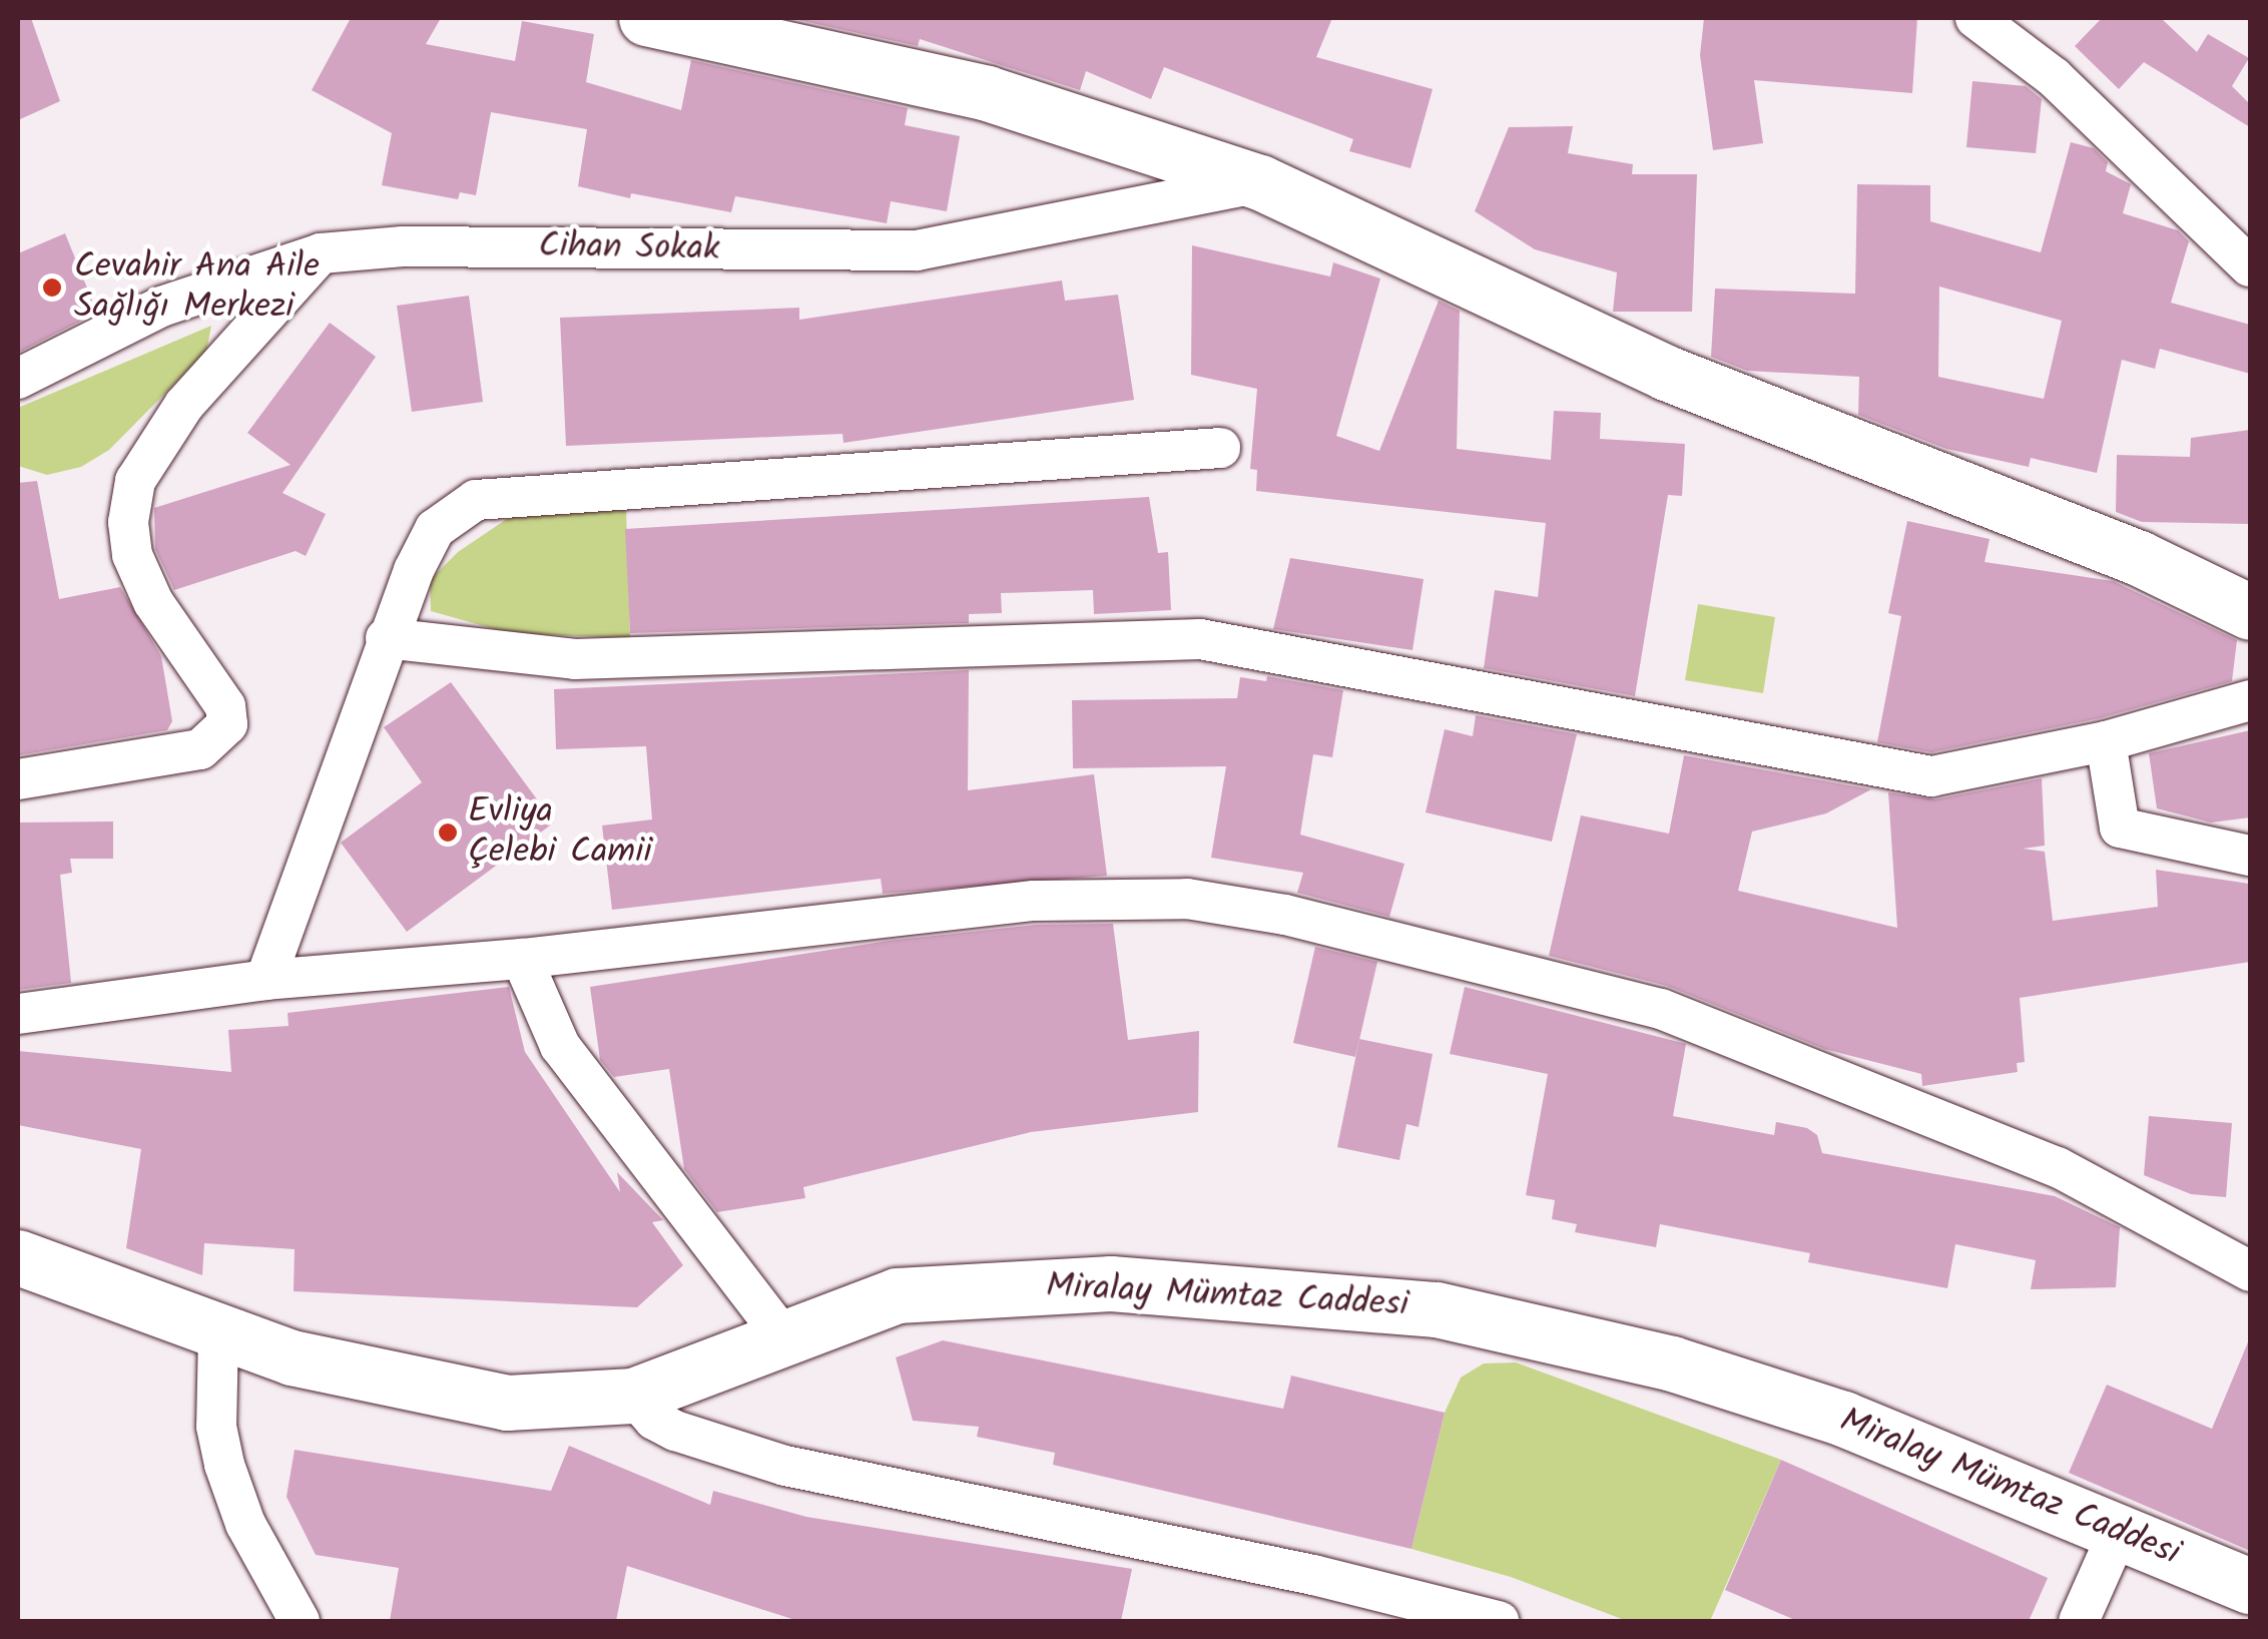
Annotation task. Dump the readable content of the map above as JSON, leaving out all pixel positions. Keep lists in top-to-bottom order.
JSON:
{
  "streets": {
    "main road": ["Miralay Mümtaz Caddesi"],
    "street": ["Cihan Sokak"]
  },
  "places": ["Cevahir Ana Aile Sağlığı Merkezi", "Evliya Çelebi Camii"]
}
